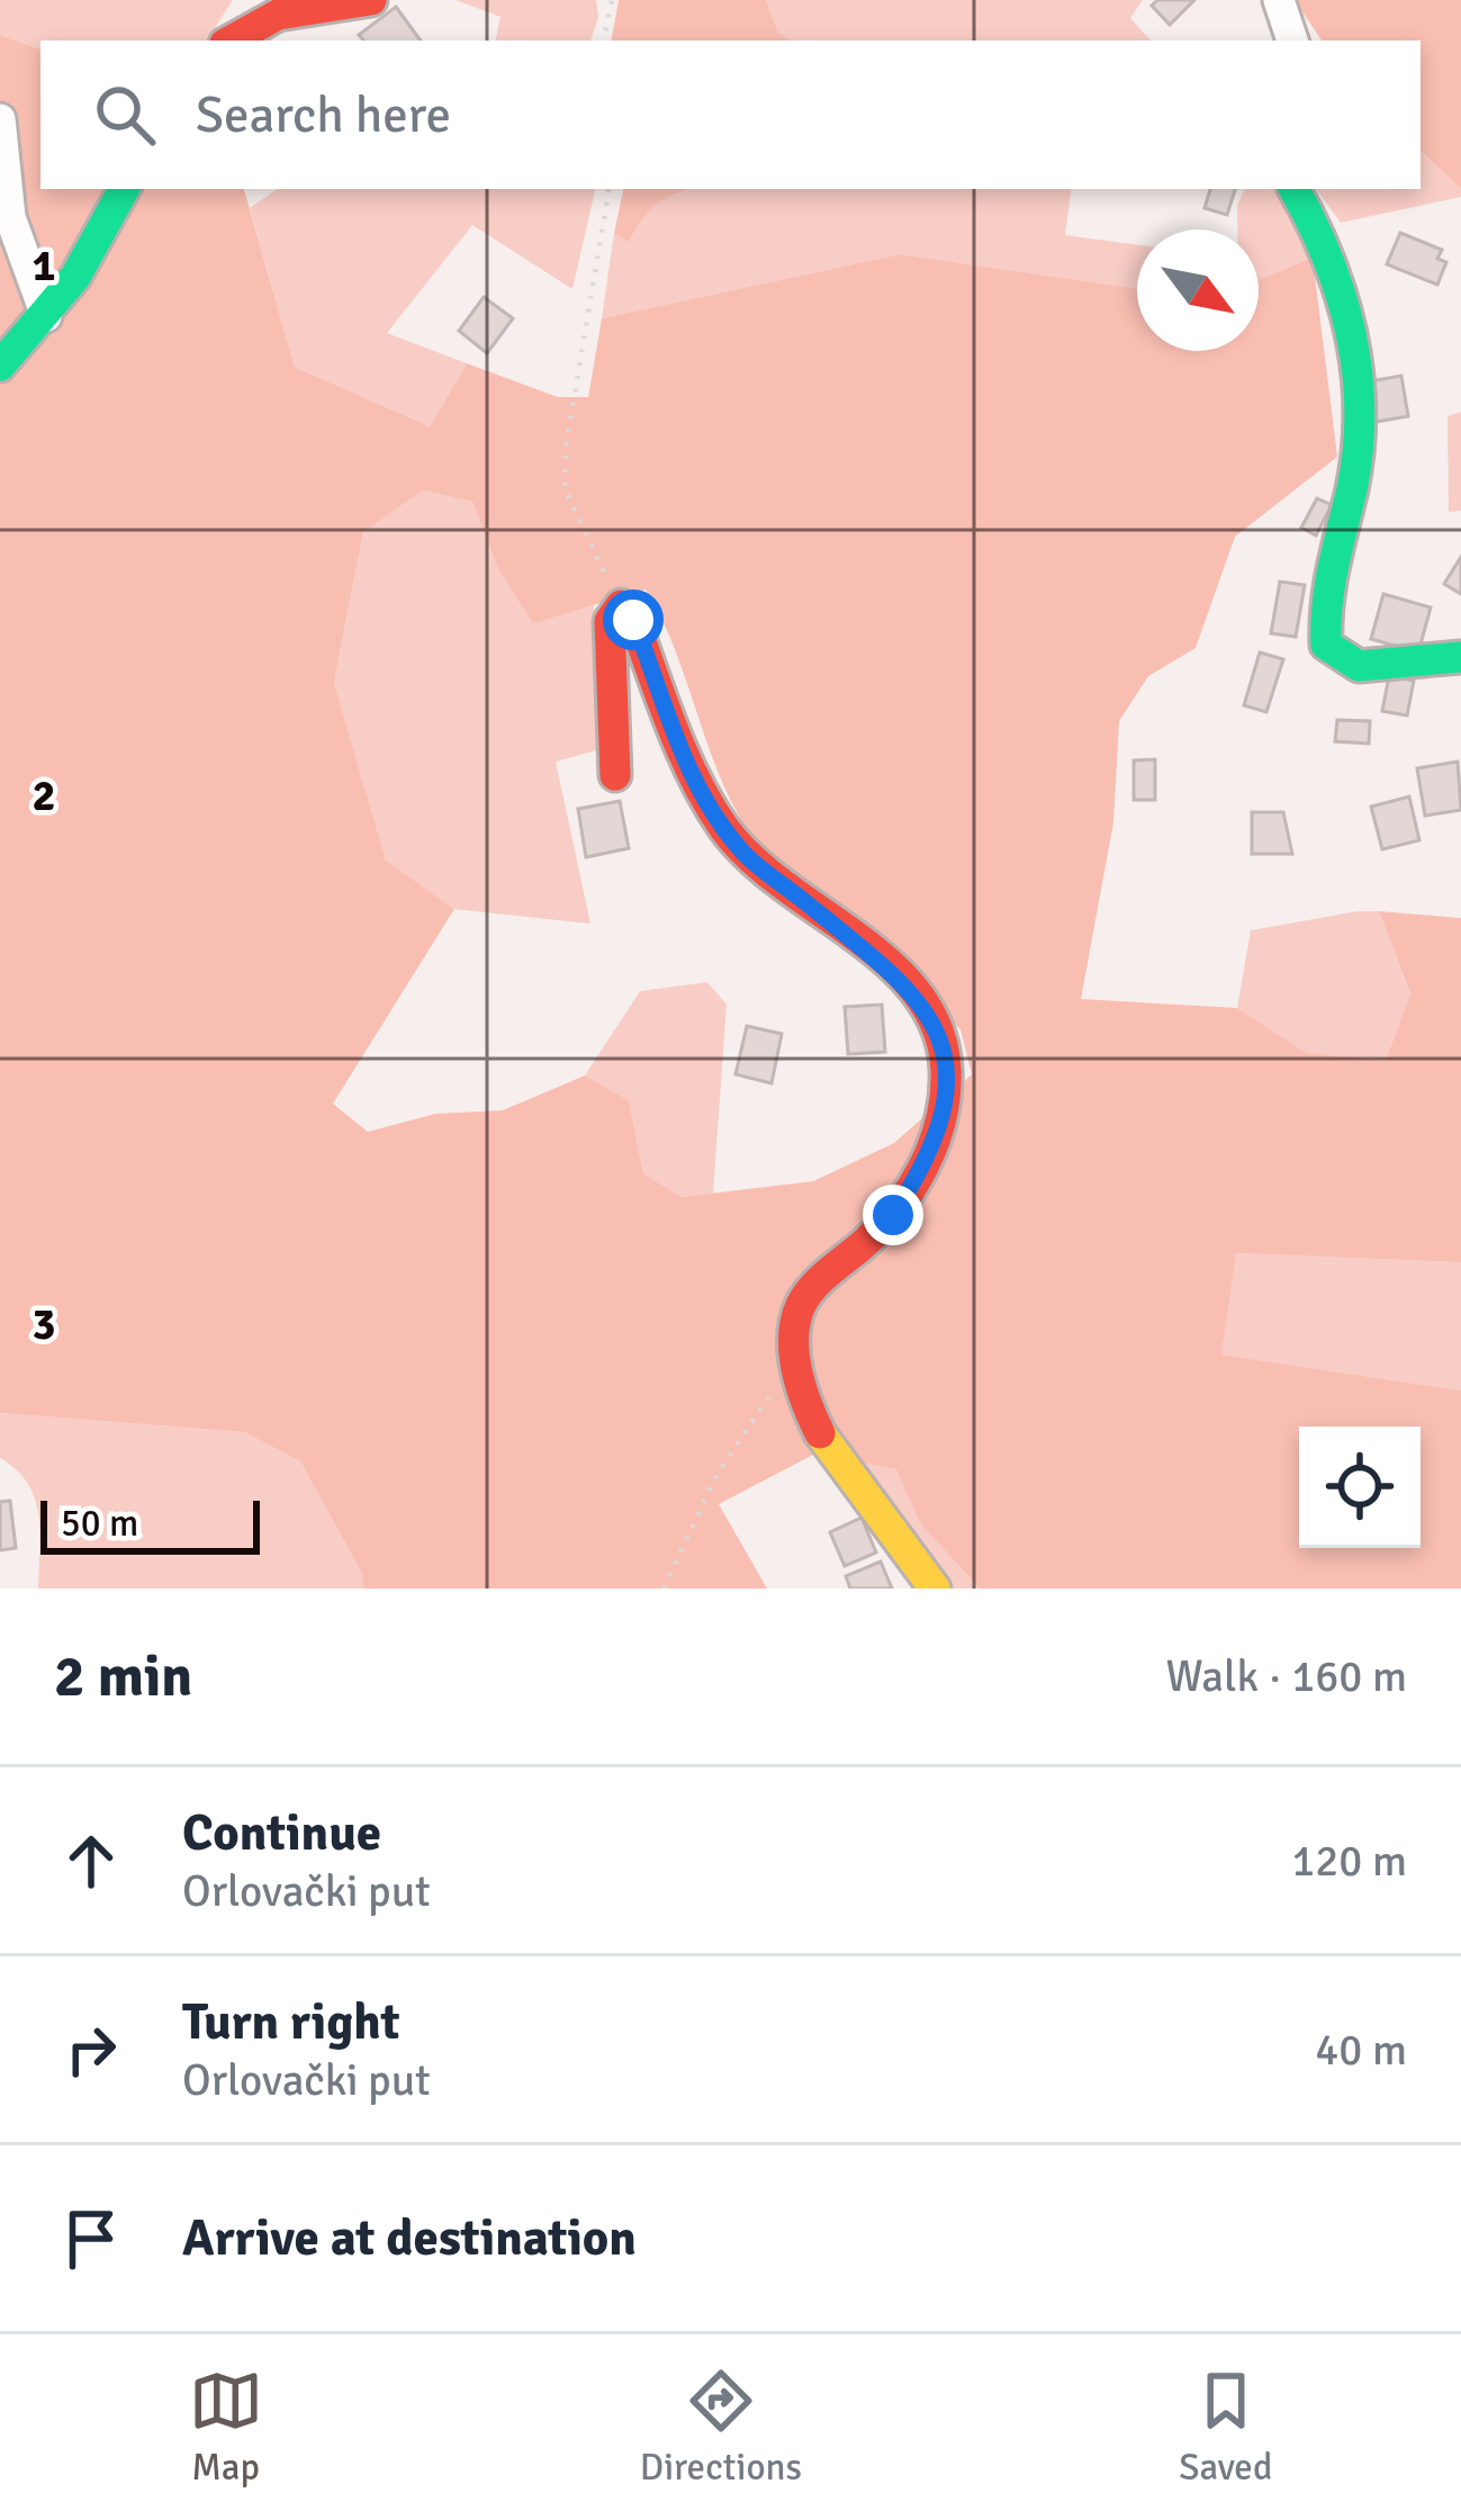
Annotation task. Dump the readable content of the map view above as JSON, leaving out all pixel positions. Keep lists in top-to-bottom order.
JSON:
{
  "scale_bar": "50 m",
  "north": "bottom right",
  "page": {
    "search": "Search here",
    "scale": "50 m",
    "heading": ["2 min", "Walk · 160 m"],
    "list": [
      ["Continue", "Orlovački put", "120 m"],
      ["Turn right", "Orlovački put", "40 m"],
      "Arrive at destination"
    ],
    "nav": ["Map", "Directions", "Saved"]
  },
  "grid": {
    "rows": ["1", "2", "3"]
  }
}
